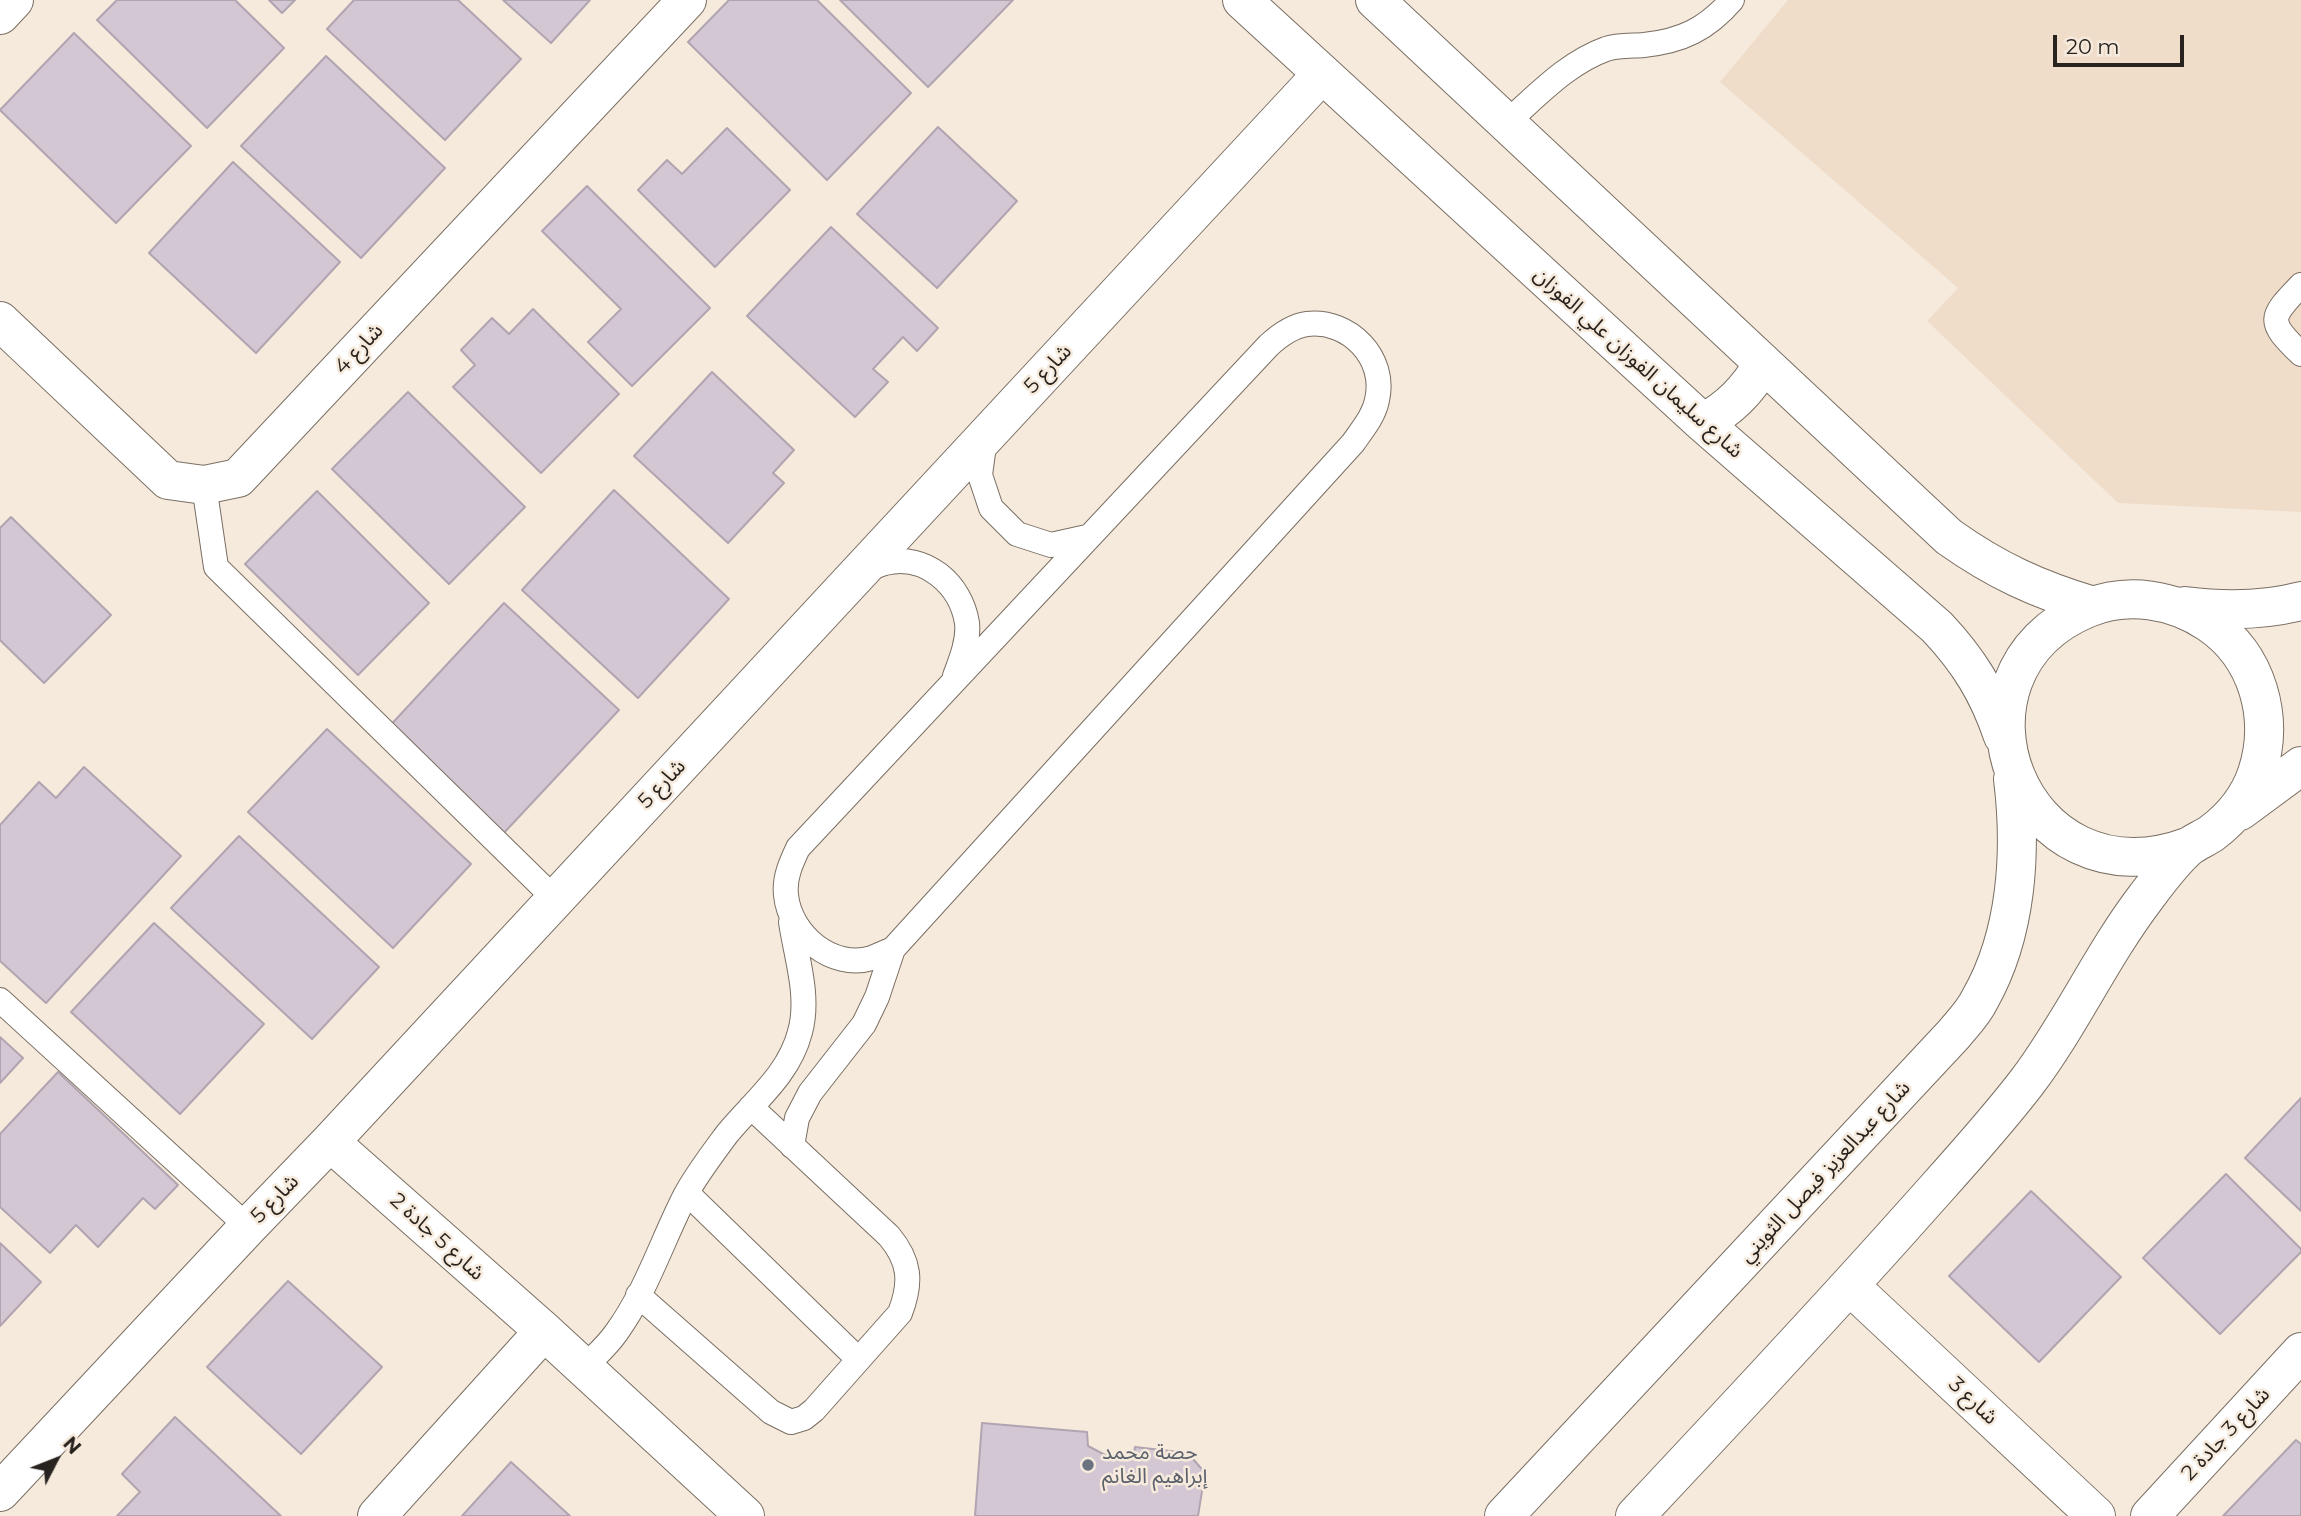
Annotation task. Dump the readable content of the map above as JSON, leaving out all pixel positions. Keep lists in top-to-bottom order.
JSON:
{
  "streets": {
    "street": [
      "شارع 4",
      "شارع سليمان الفوزان علي الفوزان",
      "شارع 5",
      "شارع عبدالعزيز فيصل الثويني",
      "شارع 5 جادة 2",
      "شارع 3",
      "شارع 3 جادة 2"
    ]
  },
  "crossings": [
    ["شارع سليمان الفوزان علي الفوزان", "شارع 5"],
    ["شارع سليمان الفوزان علي الفوزان", "شارع عبدالعزيز فيصل الثويني"],
    ["شارع 5", "شارع 5 جادة 2"]
  ],
  "places": ["حصة محمد إبراهيم الغانم"],
  "scale_bar": "20 m",
  "north": "top right"
}
